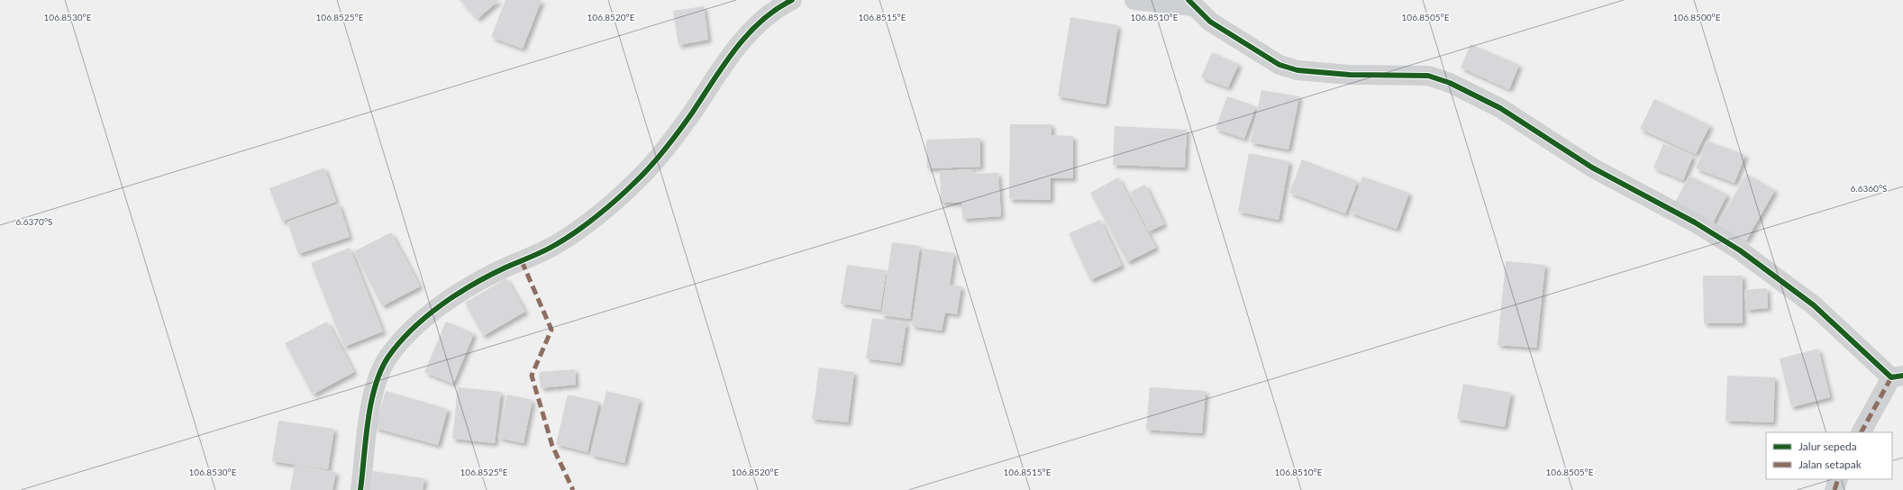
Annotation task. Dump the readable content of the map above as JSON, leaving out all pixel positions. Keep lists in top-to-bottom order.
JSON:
{
  "legend": ["Jalur sepeda", "Jalan setapak"],
  "coordinates": [
    "106.8530°E",
    "106.8525°E",
    "106.8520°E",
    "106.8515°E",
    "106.8510°E",
    "106.8505°E",
    "106.8500°E",
    "6.6360°S",
    "6.6370°S"
  ]
}
